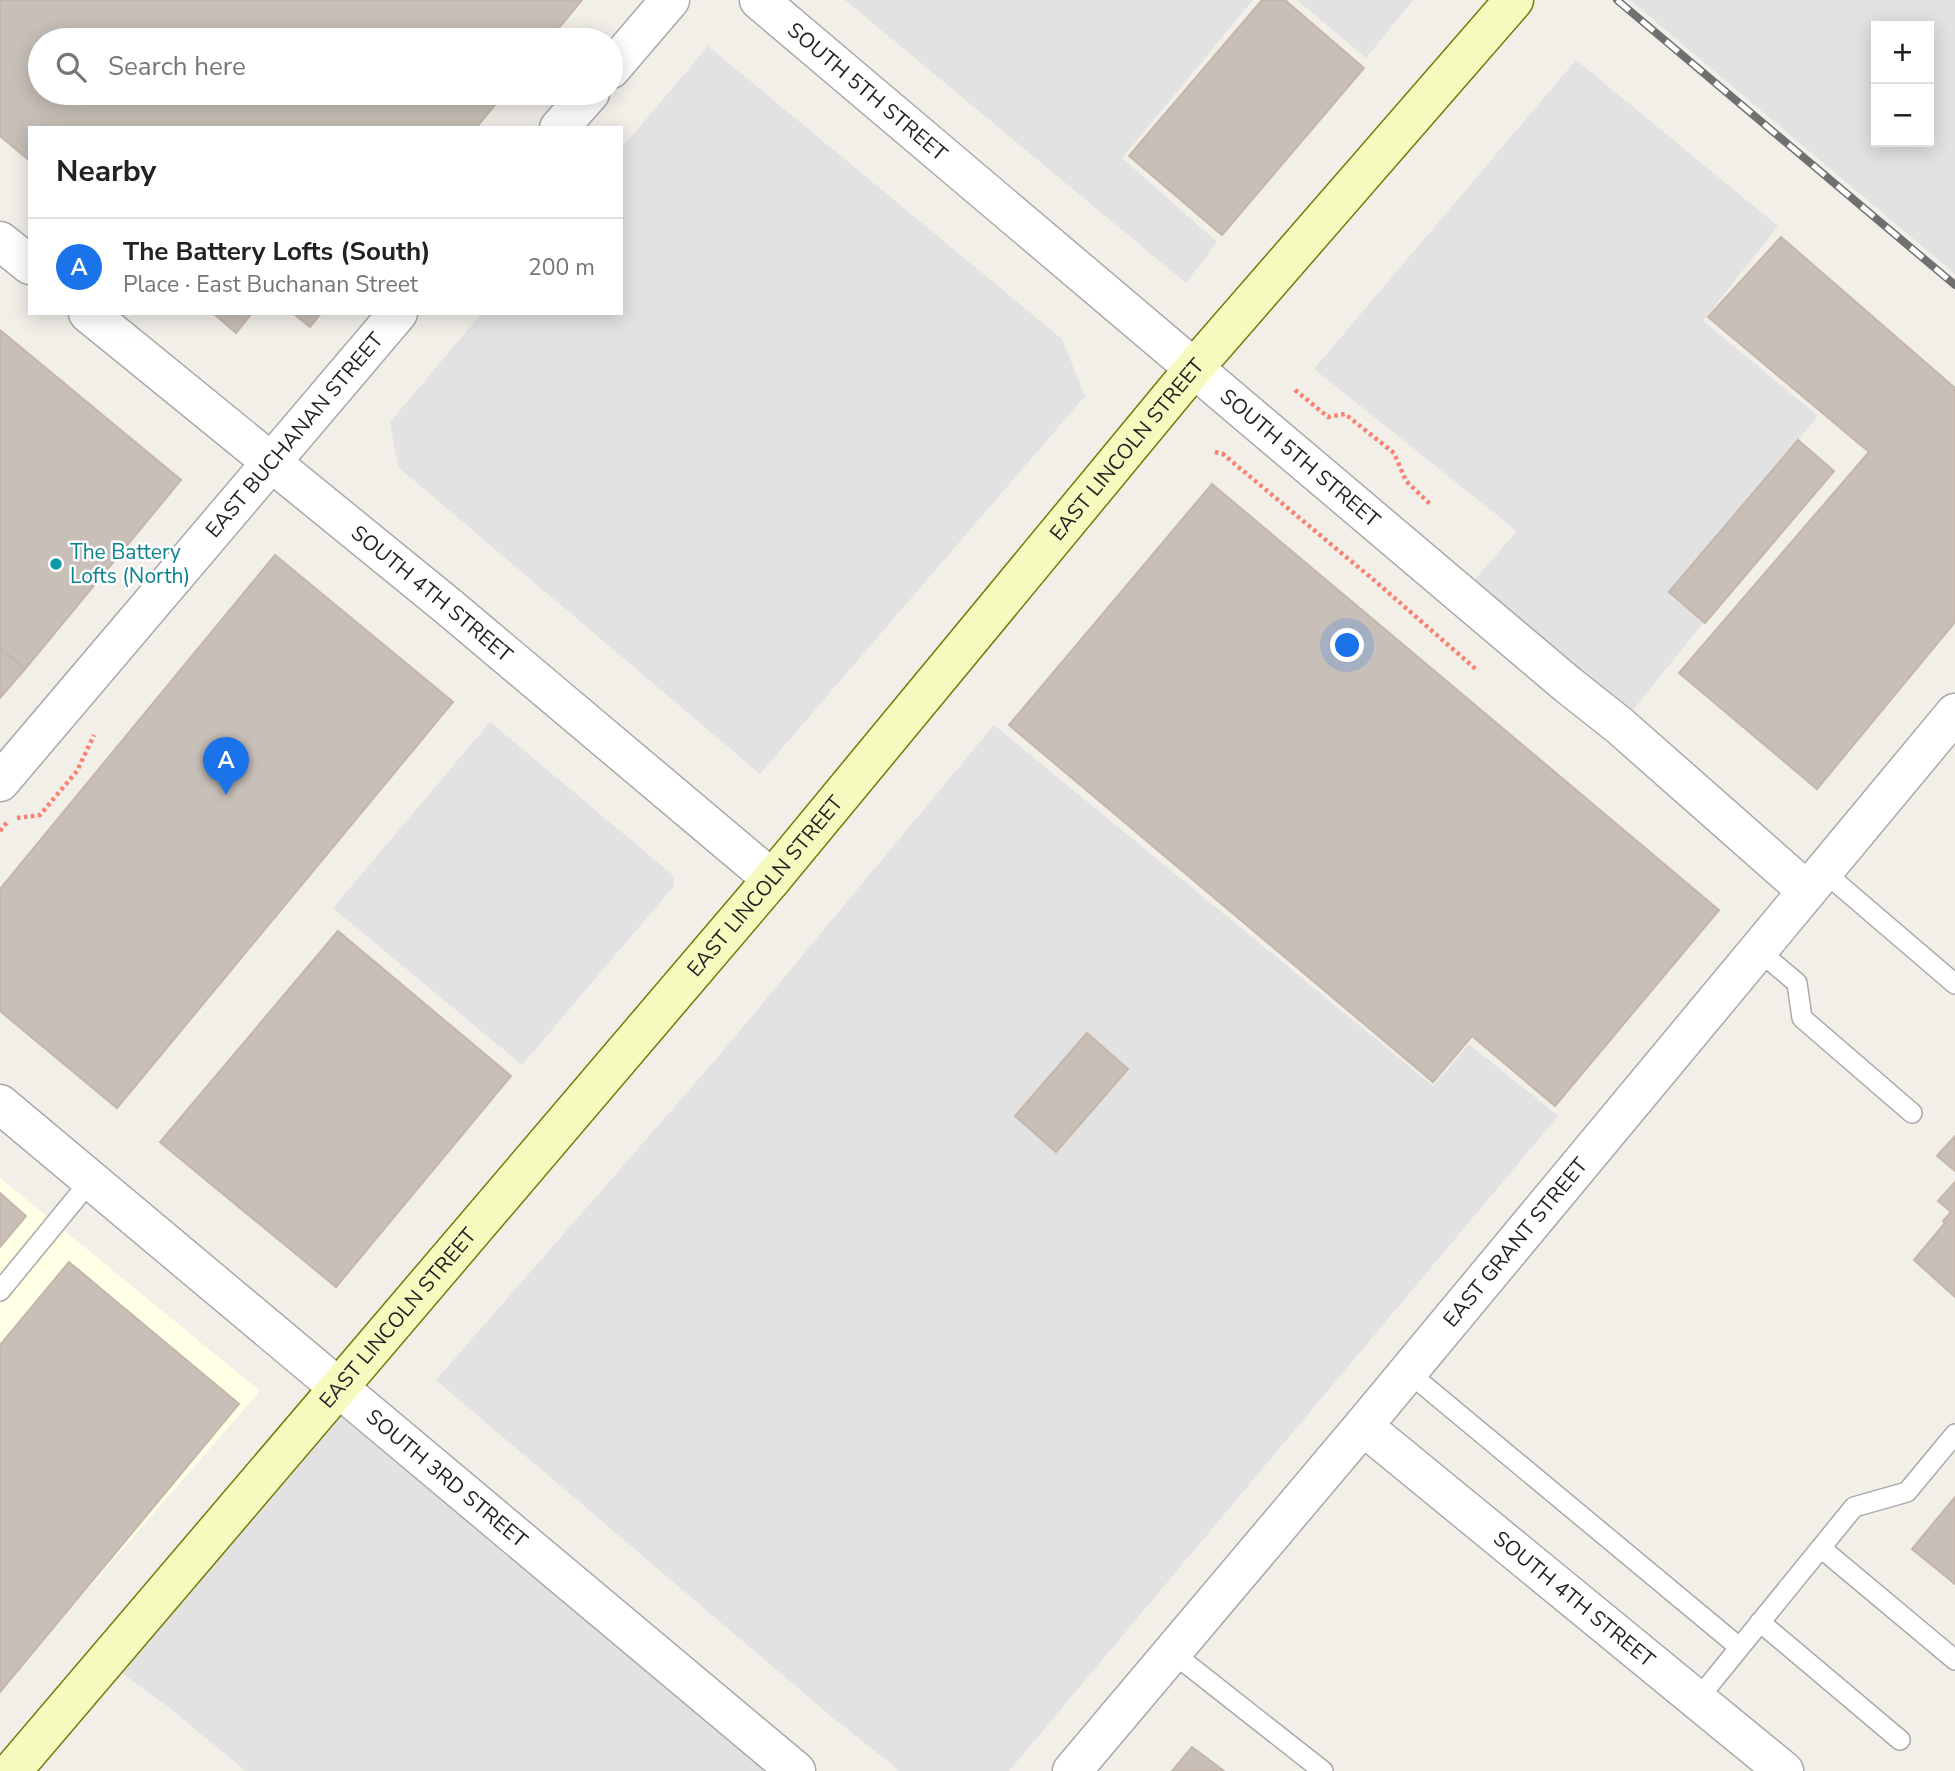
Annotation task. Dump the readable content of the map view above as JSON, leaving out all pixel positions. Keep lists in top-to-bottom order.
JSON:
{
  "streets": {
    "main road": ["EAST LINCOLN STREET"],
    "street": [
      "SOUTH 5TH STREET",
      "EAST BUCHANAN STREET",
      "SOUTH 4TH STREET",
      "EAST GRANT STREET",
      "SOUTH 3RD STREET"
    ]
  },
  "crossings": [
    ["SOUTH 5TH STREET", "EAST LINCOLN STREET"],
    ["SOUTH 5TH STREET", "EAST GRANT STREET"],
    ["EAST BUCHANAN STREET", "SOUTH 4TH STREET"],
    ["EAST LINCOLN STREET", "SOUTH 4TH STREET"],
    ["EAST LINCOLN STREET", "SOUTH 3RD STREET"],
    ["SOUTH 4TH STREET", "EAST GRANT STREET"]
  ],
  "places": ["The Battery Lofts (North)"],
  "page": {
    "map_buttons": ["+", "−"],
    "search": "Search here",
    "heading": "Nearby",
    "list": [
      {
        "mark": "A",
        "name": "The Battery Lofts (South)",
        "note": "Place · East Buchanan Street",
        "value": "200 m"
      }
    ],
    "pins": "A"
  }
}
